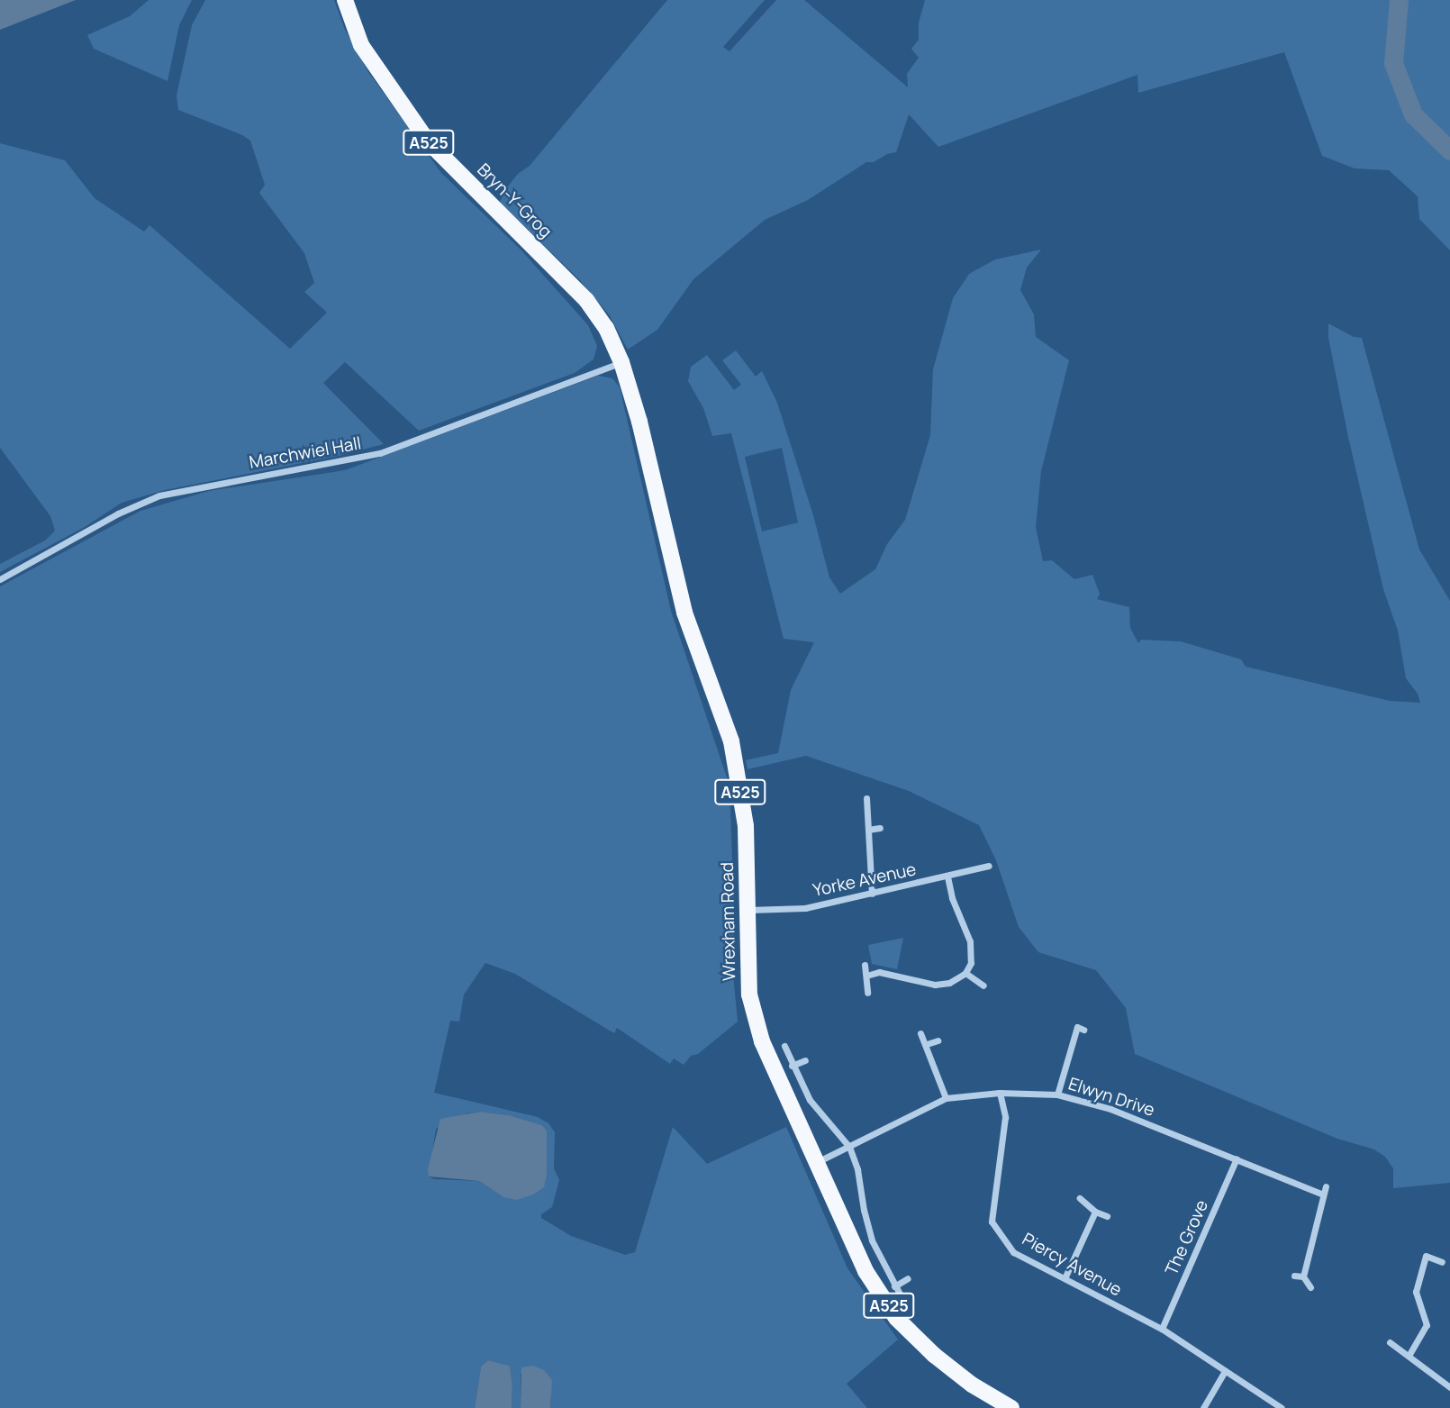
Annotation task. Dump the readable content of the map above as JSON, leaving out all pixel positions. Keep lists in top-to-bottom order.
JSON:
{
  "streets": {
    "main road": ["A525", "Bryn-Y-Grog", "Wrexham Road"],
    "street": [
      "Marchwiel Hall",
      "Yorke Avenue",
      "Elwyn Drive",
      "The Grove",
      "Piercy Avenue"
    ]
  },
  "crossings": [
    ["Bryn-Y-Grog", "Marchwiel Hall"],
    ["Bryn-Y-Grog", "Wrexham Road"],
    ["Marchwiel Hall", "Wrexham Road"],
    ["Yorke Avenue", "Wrexham Road"],
    ["Wrexham Road", "Elwyn Drive"],
    ["Elwyn Drive", "The Grove"],
    ["Elwyn Drive", "Piercy Avenue"],
    ["The Grove", "Piercy Avenue"]
  ]
}
